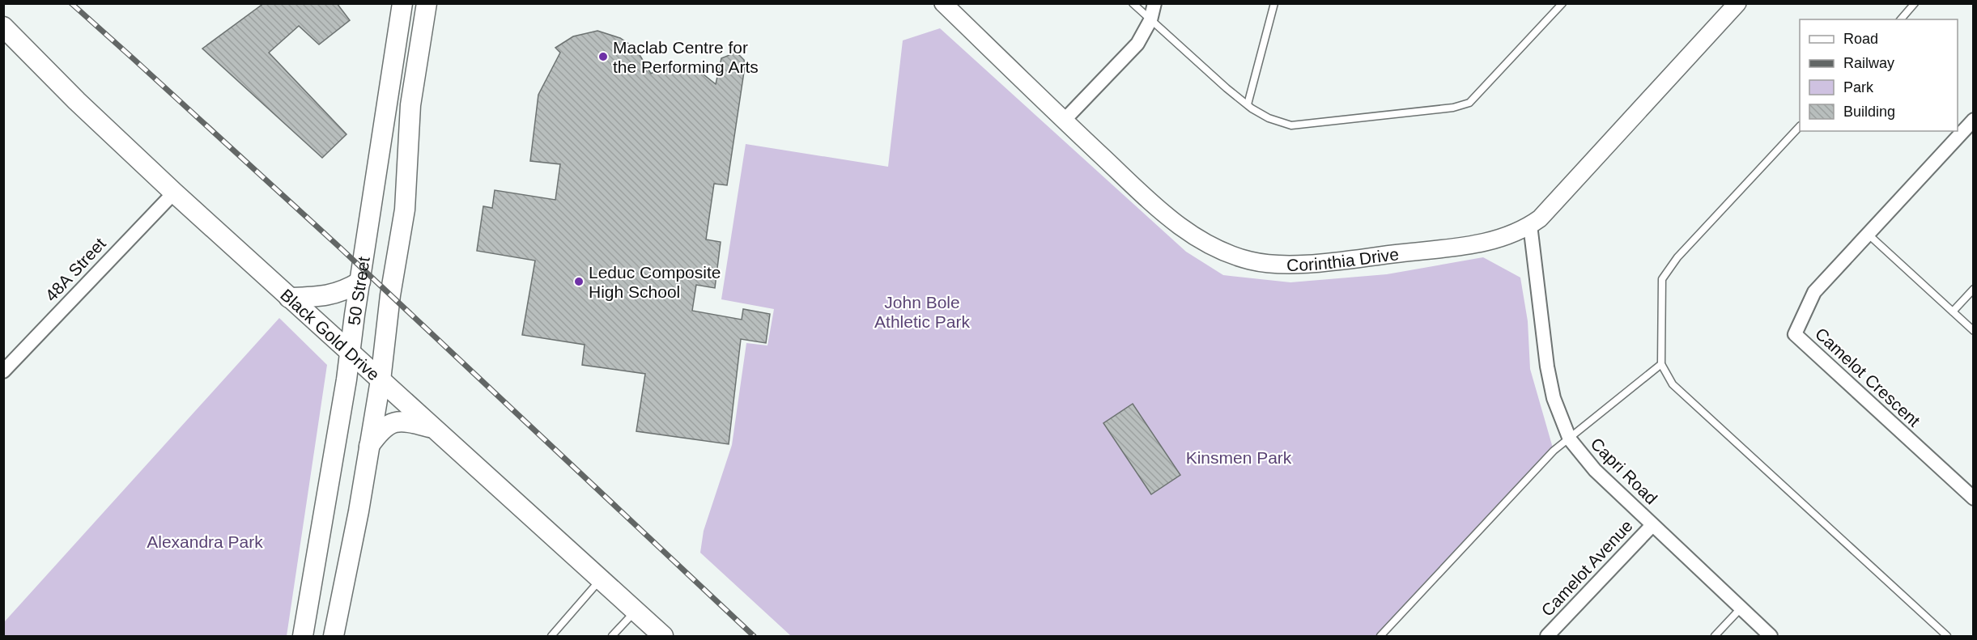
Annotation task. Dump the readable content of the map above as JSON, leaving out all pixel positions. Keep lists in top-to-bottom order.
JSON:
{
  "streets": {
    "main road": ["50 Street", "Black Gold Drive"],
    "street": [
      "Corinthia Drive",
      "48A Street",
      "Camelot Crescent",
      "Capri Road",
      "Camelot Avenue"
    ]
  },
  "crossings": [
    ["Corinthia Drive", "Capri Road"],
    ["48A Street", "Black Gold Drive"],
    ["50 Street", "Black Gold Drive"],
    ["Capri Road", "Camelot Avenue"]
  ],
  "parks": ["John Bole Athletic Park", "Kinsmen Park", "Alexandra Park"],
  "places": ["Maclab Centre for the Performing Arts", "Leduc Composite High School"],
  "legend": [
    "Road",
    "Railway",
    "Park",
    "Building"
  ]
}
